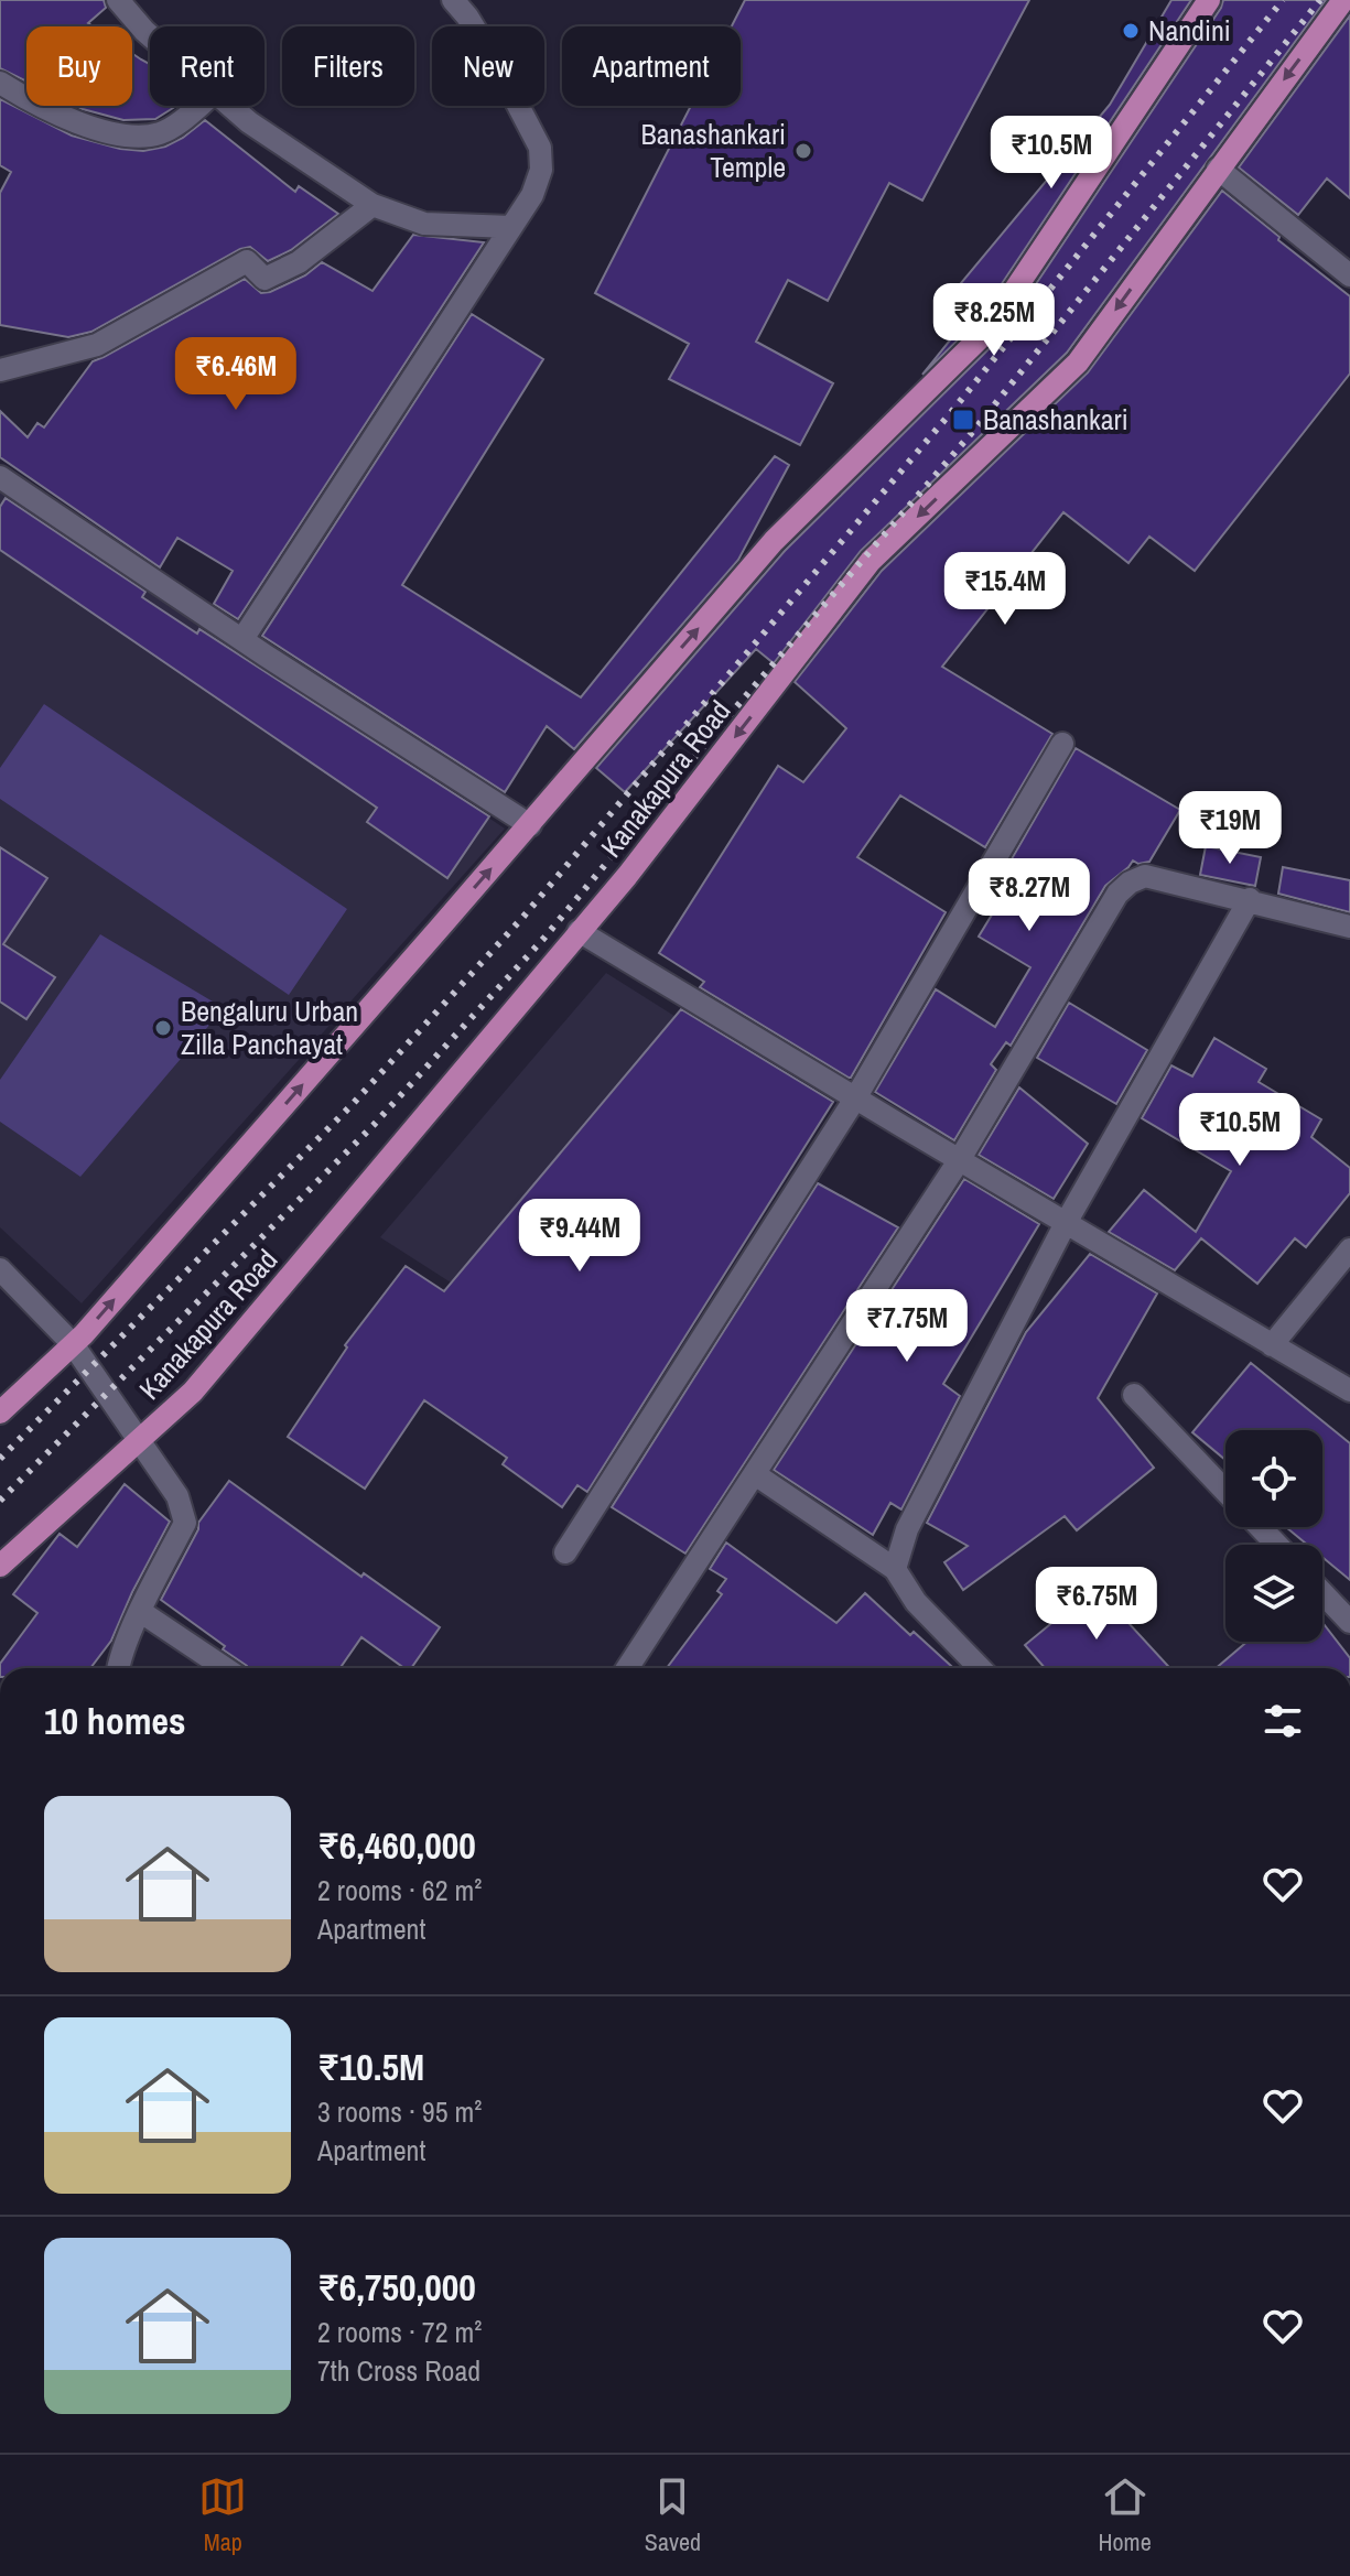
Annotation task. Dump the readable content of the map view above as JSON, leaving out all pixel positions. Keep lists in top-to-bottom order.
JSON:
{
  "streets": {
    "main road": ["Kanakapura Road"]
  },
  "places": {
    "other": ["Nandini", "Banashankari Temple", "Bengaluru Urban Zilla Panchayat"],
    "transit": ["Banashankari"]
  },
  "page": {
    "chip": [
      "Buy",
      "Rent",
      "Filters",
      "New",
      "Apartment"
    ],
    "price": [
      "₹10.5M",
      "₹8.25M",
      "₹6.46M",
      "₹15.4M",
      "₹19M",
      "₹8.27M",
      "₹10.5M",
      "₹9.44M",
      "₹7.75M",
      "₹6.75M"
    ],
    "heading": "10 homes",
    "list": [
      {
        "name": "₹6,460,000",
        "note": "2 rooms · 62 m² · Apartment"
      },
      {
        "name": "₹10.5M",
        "note": "3 rooms · 95 m² · Apartment"
      },
      {
        "name": "₹6,750,000",
        "note": "2 rooms · 72 m² · 7th Cross Road"
      }
    ],
    "tabs": ["Map", "Saved", "Home"]
  }
}
